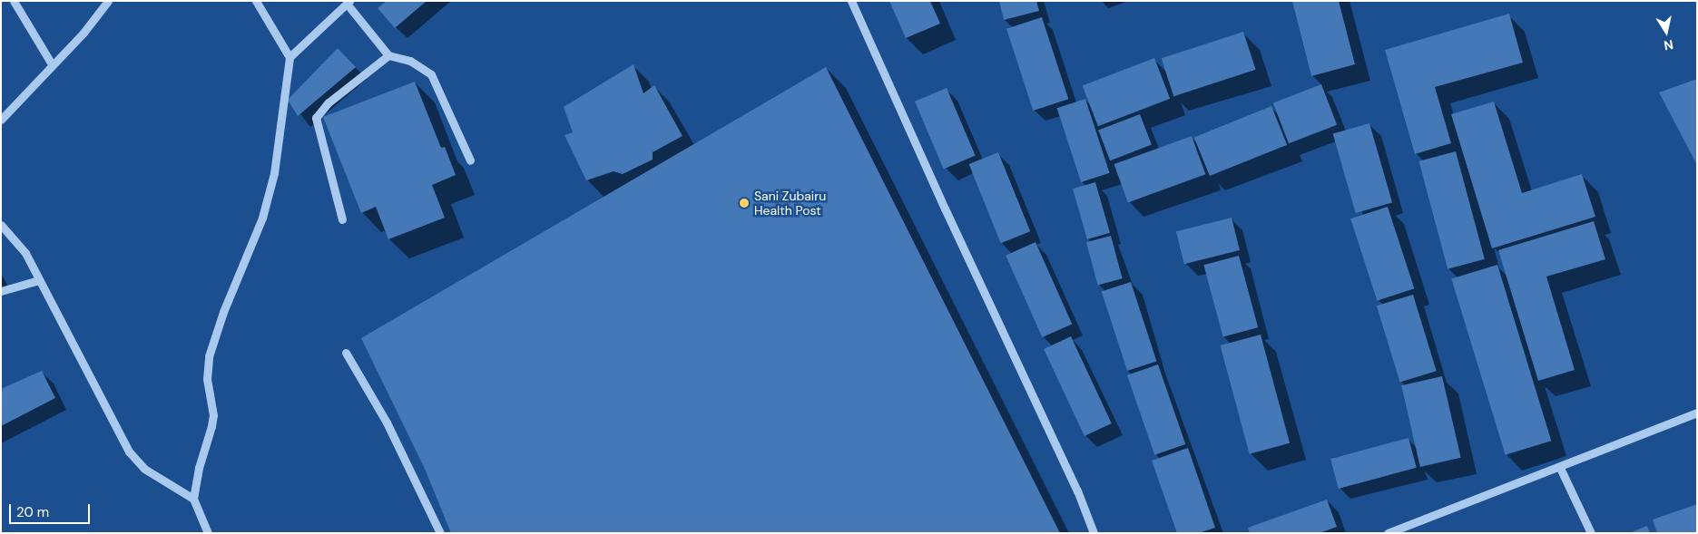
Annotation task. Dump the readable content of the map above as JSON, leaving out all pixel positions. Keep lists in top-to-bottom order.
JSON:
{
  "places": ["Sani Zubairu Health Post"],
  "scale_bar": "20 m",
  "north": "bottom"
}
